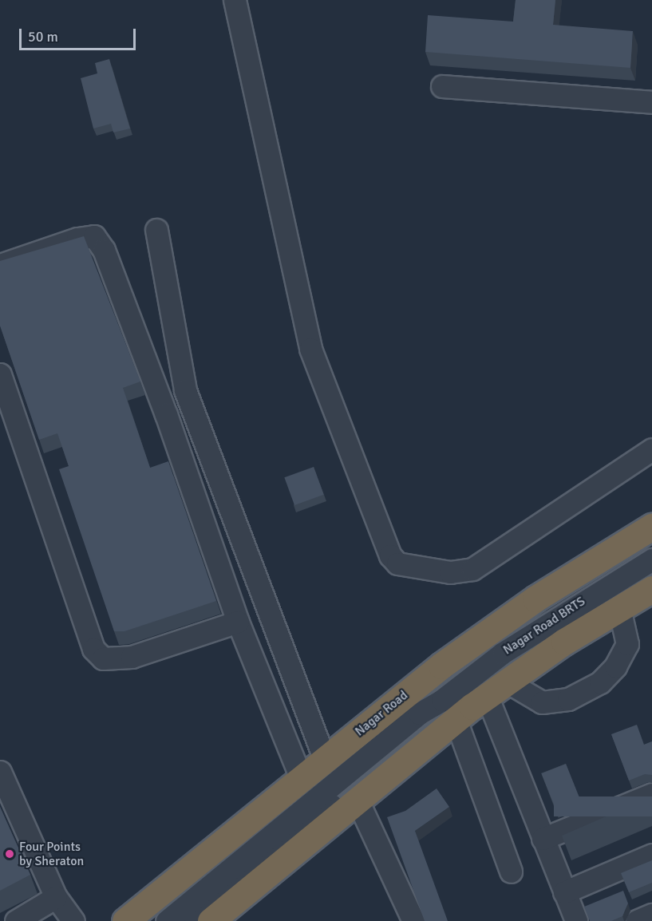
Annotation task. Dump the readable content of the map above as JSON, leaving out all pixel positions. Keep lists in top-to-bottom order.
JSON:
{
  "streets": {
    "highway": ["Nagar Road"],
    "street": ["Nagar Road BRTS"]
  },
  "places": ["Four Points by Sheraton"],
  "scale_bar": "50 m"
}
